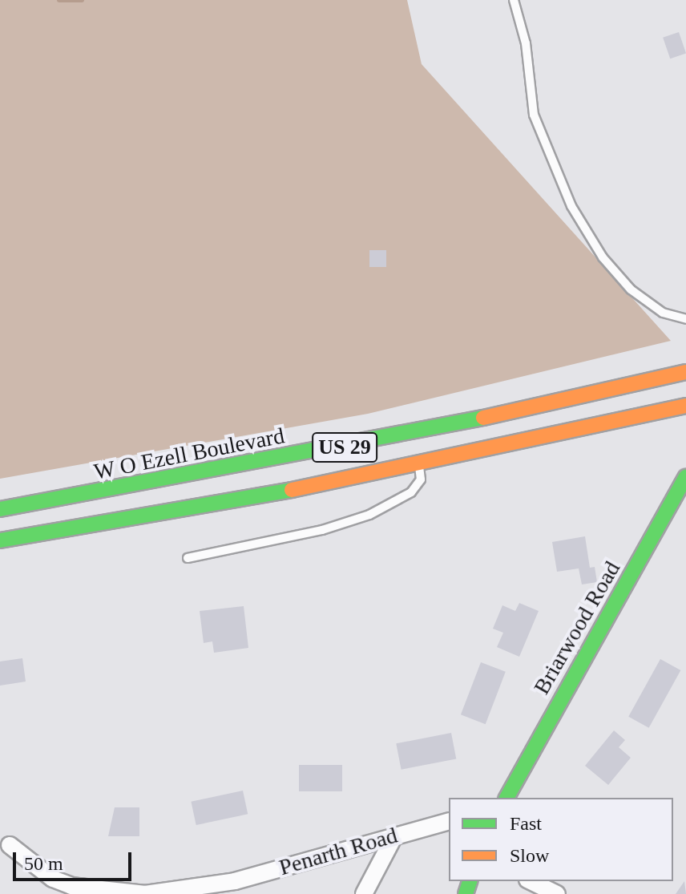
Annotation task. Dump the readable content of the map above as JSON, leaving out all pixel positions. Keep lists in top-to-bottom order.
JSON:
{
  "streets": {
    "main road": ["US 29", "W O Ezell Boulevard", "Briarwood Road"],
    "street": ["Penarth Road"]
  },
  "legend": ["Fast", "Slow"],
  "scale_bar": "50 m"
}
